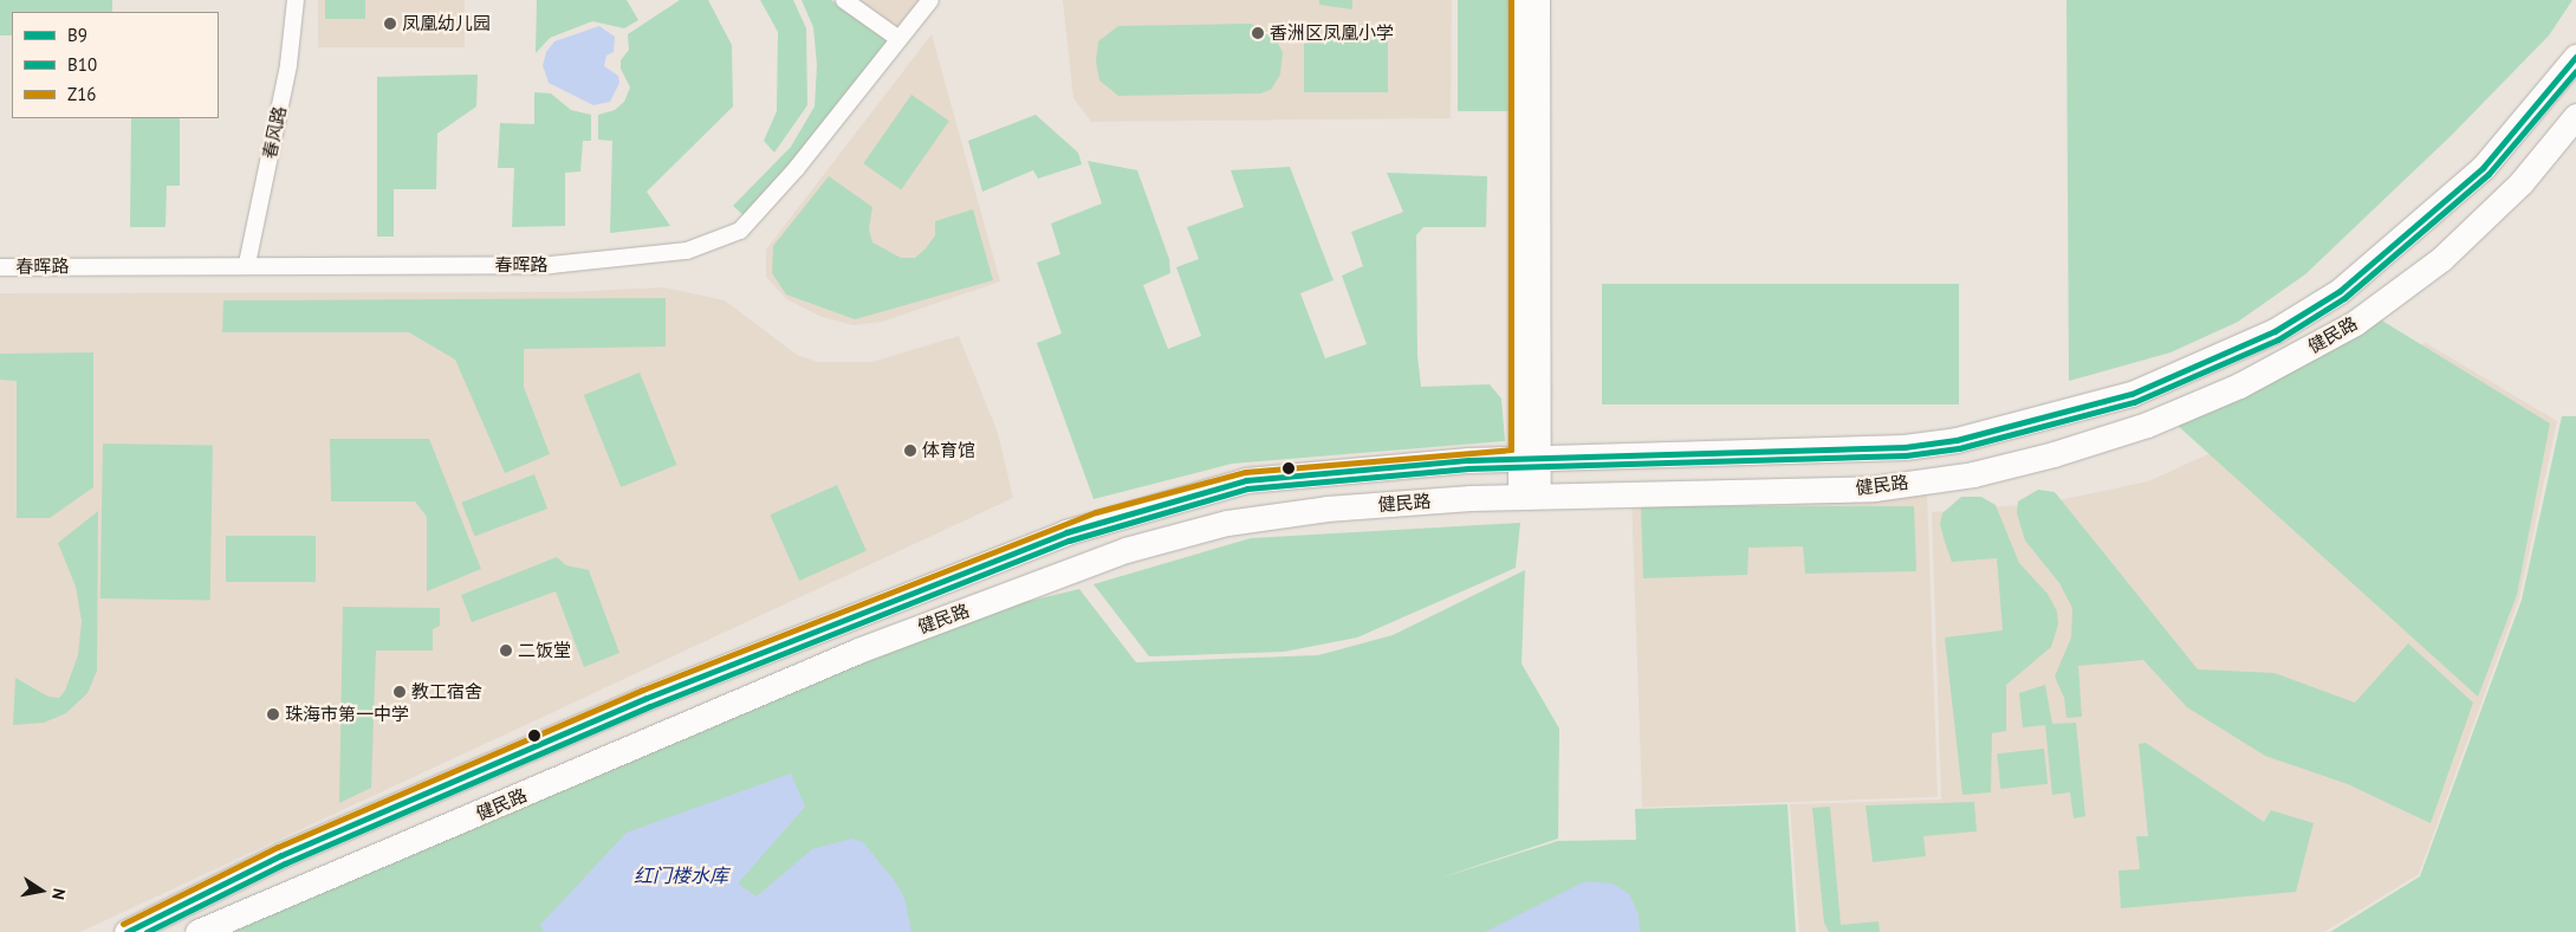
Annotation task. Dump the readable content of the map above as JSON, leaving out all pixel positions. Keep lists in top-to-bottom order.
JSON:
{
  "streets": {
    "main road": ["健民路"],
    "street": ["春风路", "春晖路"]
  },
  "crossings": [
    ["春风路", "春晖路"]
  ],
  "water": ["红门楼水库"],
  "places": [
    "凤凰幼儿园",
    "香洲区凤凰小学",
    "体育馆",
    "二饭堂",
    "教工宿舍",
    "珠海市第一中学"
  ],
  "lines": ["transit line Z16", "transit line B9", "transit line B10"],
  "legend": ["B9", "B10", "Z16"],
  "north": "right"
}
